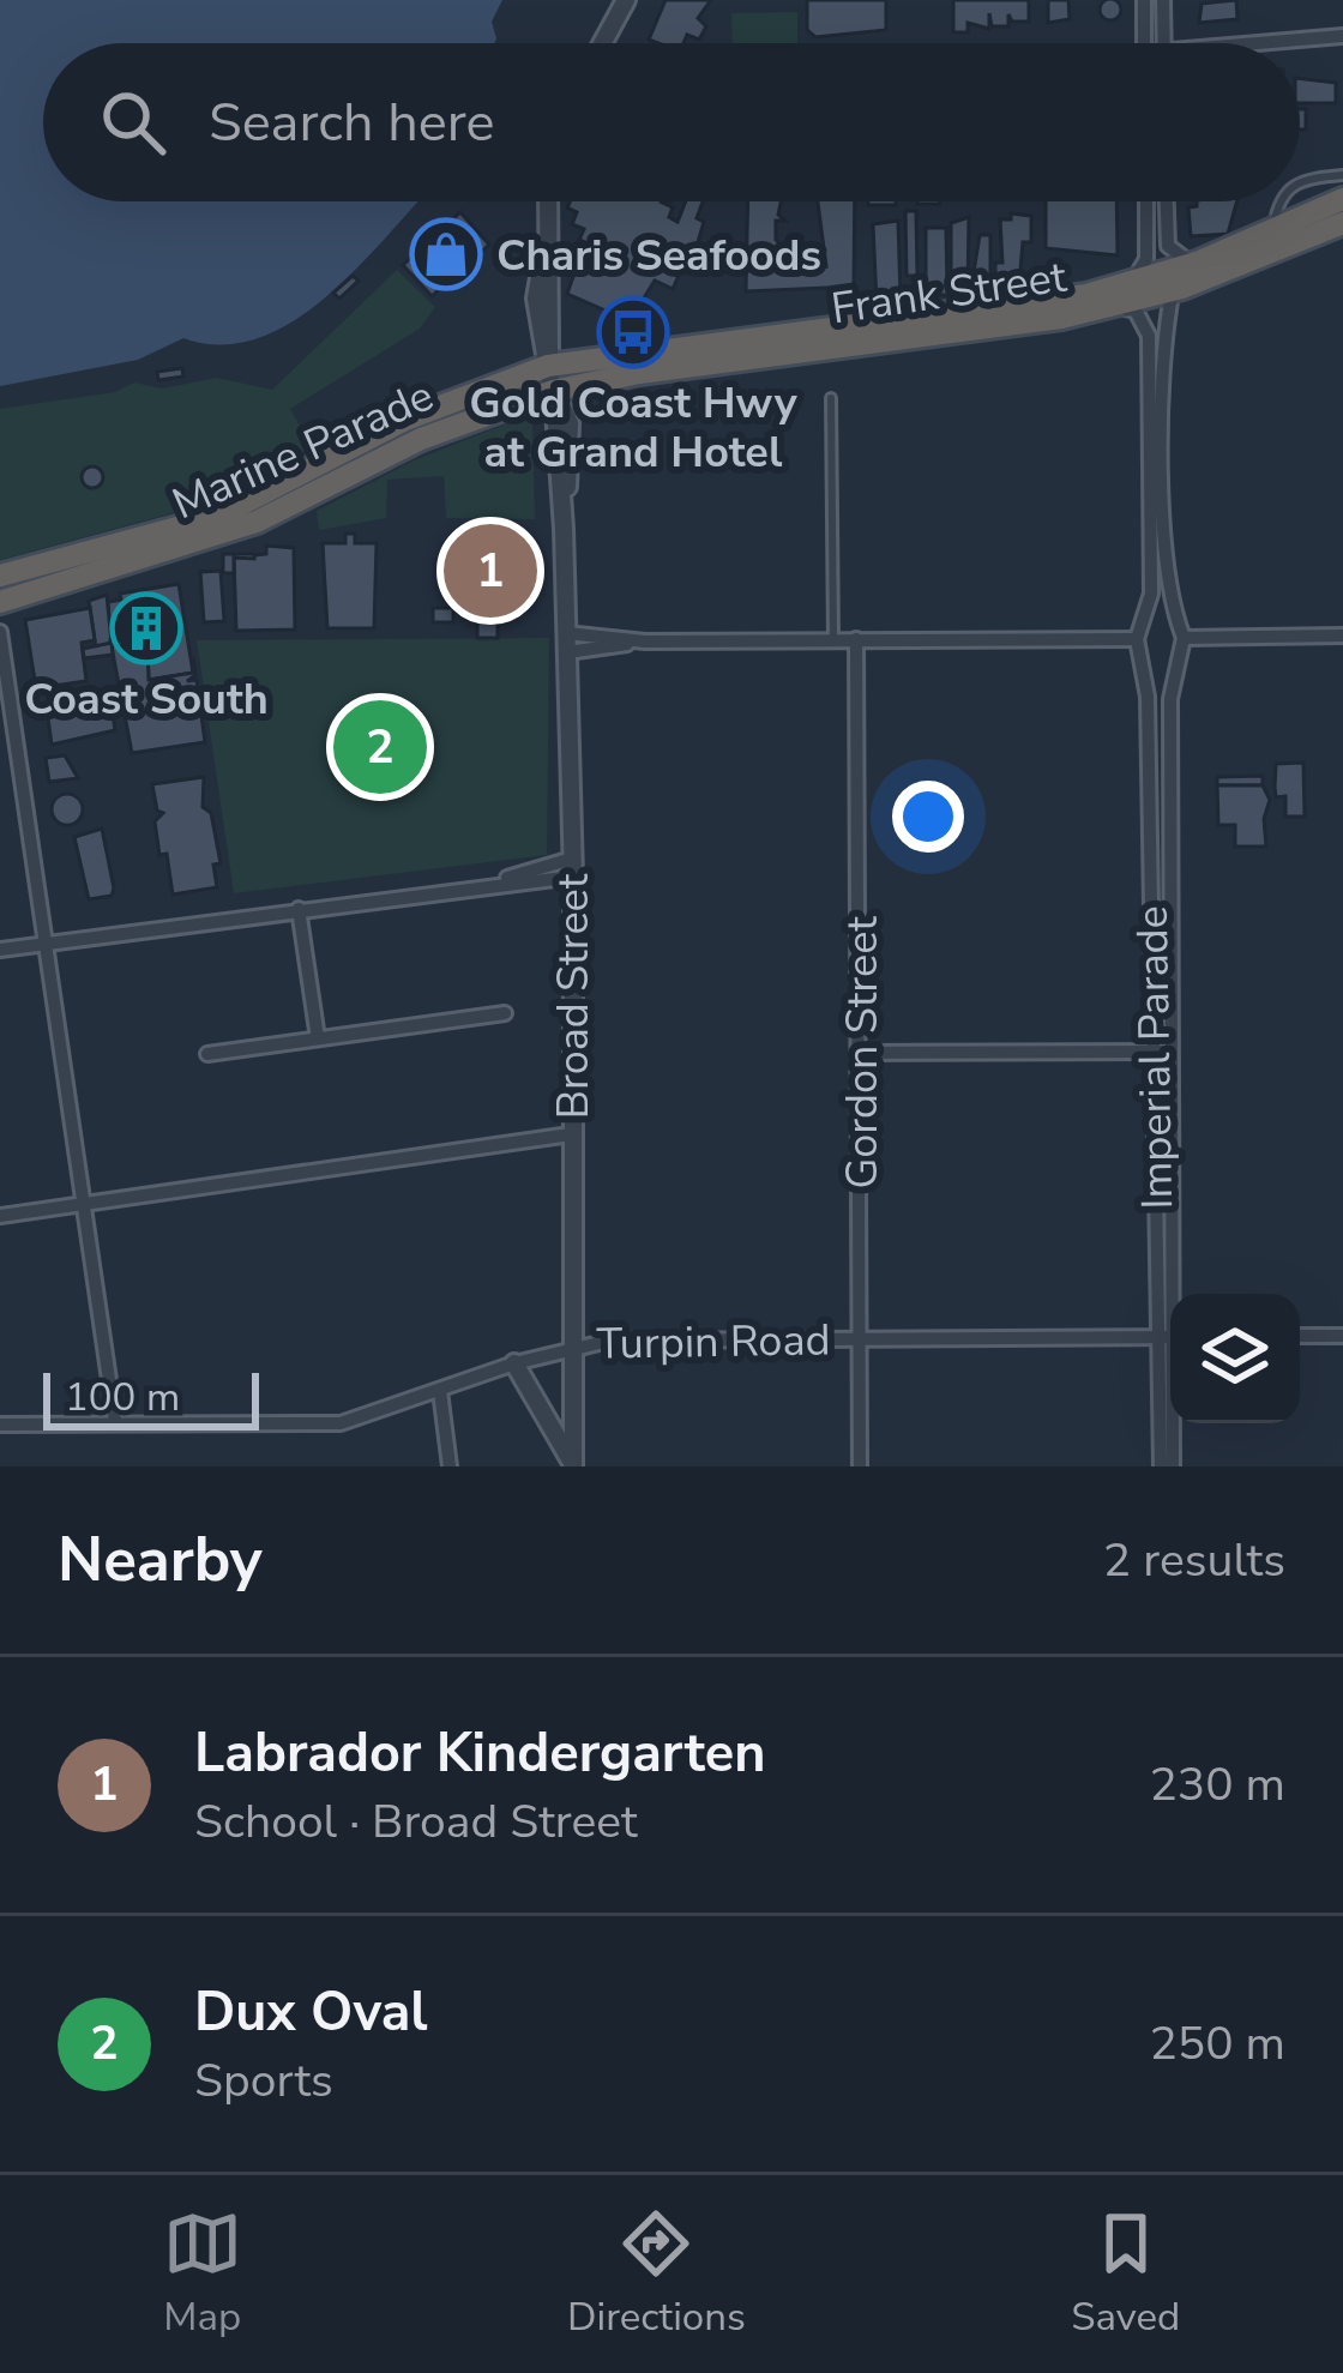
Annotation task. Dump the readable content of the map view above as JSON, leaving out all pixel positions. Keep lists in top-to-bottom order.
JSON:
{
  "streets": {
    "highway": ["Frank Street", "Marine Parade"],
    "street": [
      "Broad Street",
      "Gordon Street",
      "Imperial Parade",
      "Turpin Road"
    ]
  },
  "crossings": [
    ["Frank Street", "Marine Parade"],
    ["Frank Street", "Broad Street"],
    ["Frank Street", "Imperial Parade"],
    ["Marine Parade", "Broad Street"],
    ["Broad Street", "Turpin Road"],
    ["Gordon Street", "Turpin Road"],
    ["Imperial Parade", "Turpin Road"]
  ],
  "places": {
    "shop": ["Charis Seafoods"],
    "bus stop": ["Gold Coast Hwy at Grand Hotel"],
    "building": ["Coast South"]
  },
  "scale_bar": "100 m",
  "page": {
    "search": "Search here",
    "pins": ["1", "2"],
    "scale": "100 m",
    "heading": ["Nearby", "2 results"],
    "list": [
      {
        "mark": "1",
        "name": "Labrador Kindergarten",
        "note": "School · Broad Street",
        "value": "230 m"
      },
      {
        "mark": "2",
        "name": "Dux Oval",
        "note": "Sports",
        "value": "250 m"
      }
    ],
    "nav": ["Map", "Directions", "Saved"]
  }
}
